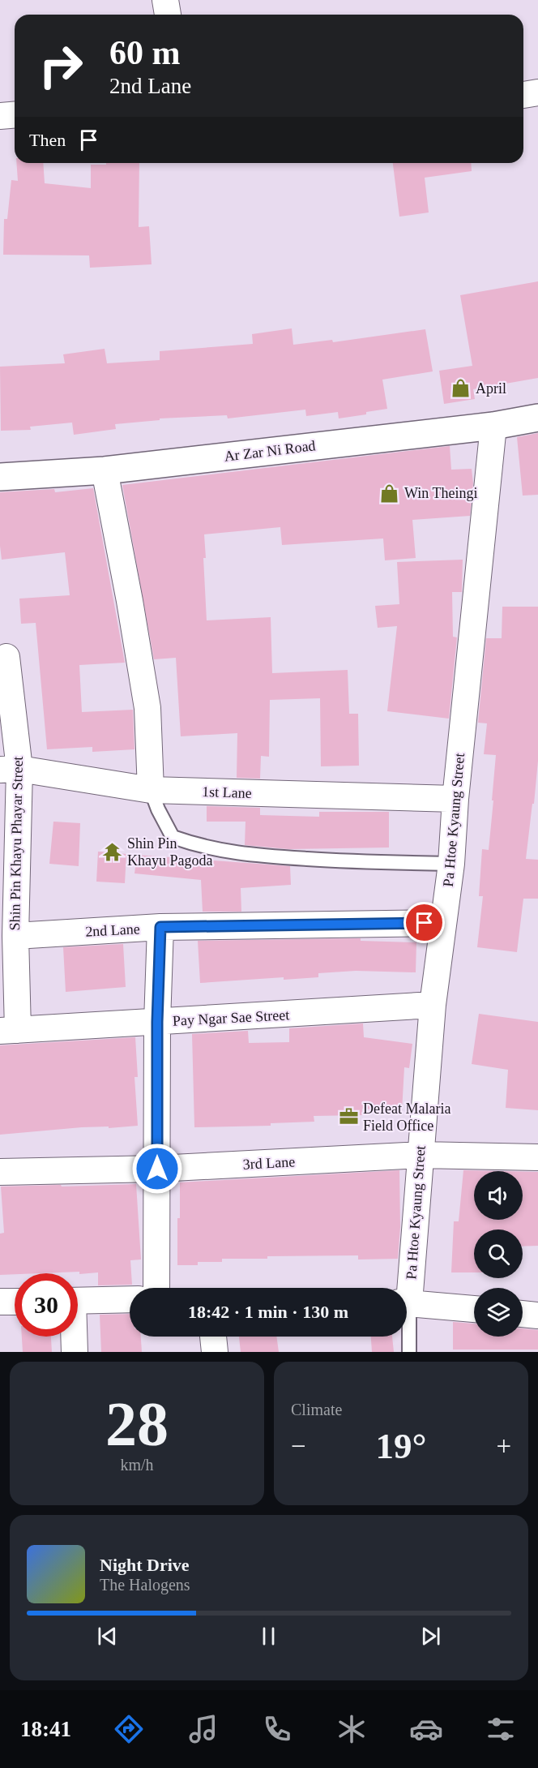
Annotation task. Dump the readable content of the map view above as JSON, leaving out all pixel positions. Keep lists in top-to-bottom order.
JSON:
{
  "streets": {
    "main road": ["Ar Zar Ni Road"],
    "street": [
      "1st Lane",
      "Pa Htoe Kyaung Street",
      "Shin Pin Khayu Phayar Street",
      "2nd Lane",
      "Pay Ngar Sae Street",
      "3rd Lane"
    ]
  },
  "crossings": [
    ["Ar Zar Ni Road", "Pa Htoe Kyaung Street"],
    ["1st Lane", "Pa Htoe Kyaung Street"],
    ["1st Lane", "Shin Pin Khayu Phayar Street"],
    ["Pa Htoe Kyaung Street", "2nd Lane"],
    ["Pa Htoe Kyaung Street", "Pay Ngar Sae Street"],
    ["Pa Htoe Kyaung Street", "3rd Lane"],
    ["Shin Pin Khayu Phayar Street", "2nd Lane"],
    ["Shin Pin Khayu Phayar Street", "Pay Ngar Sae Street"]
  ],
  "places": {
    "shop": ["April", "Win Theingi"],
    "temple": ["Shin Pin Khayu Pagoda"],
    "office": ["Defeat Malaria Field Office"]
  },
  "page": {
    "turn": ["60 m", "2nd Lane"],
    "then": "Then",
    "limit": "30",
    "trip": "18:42 · 1 min · 130 m",
    "tile": [
      ["28", "km/h"],
      "Climate"
    ],
    "heat": ["−", "19°", "+"],
    "song": ["Night Drive", "The Halogens"],
    "tabs": "18:41"
  }
}
